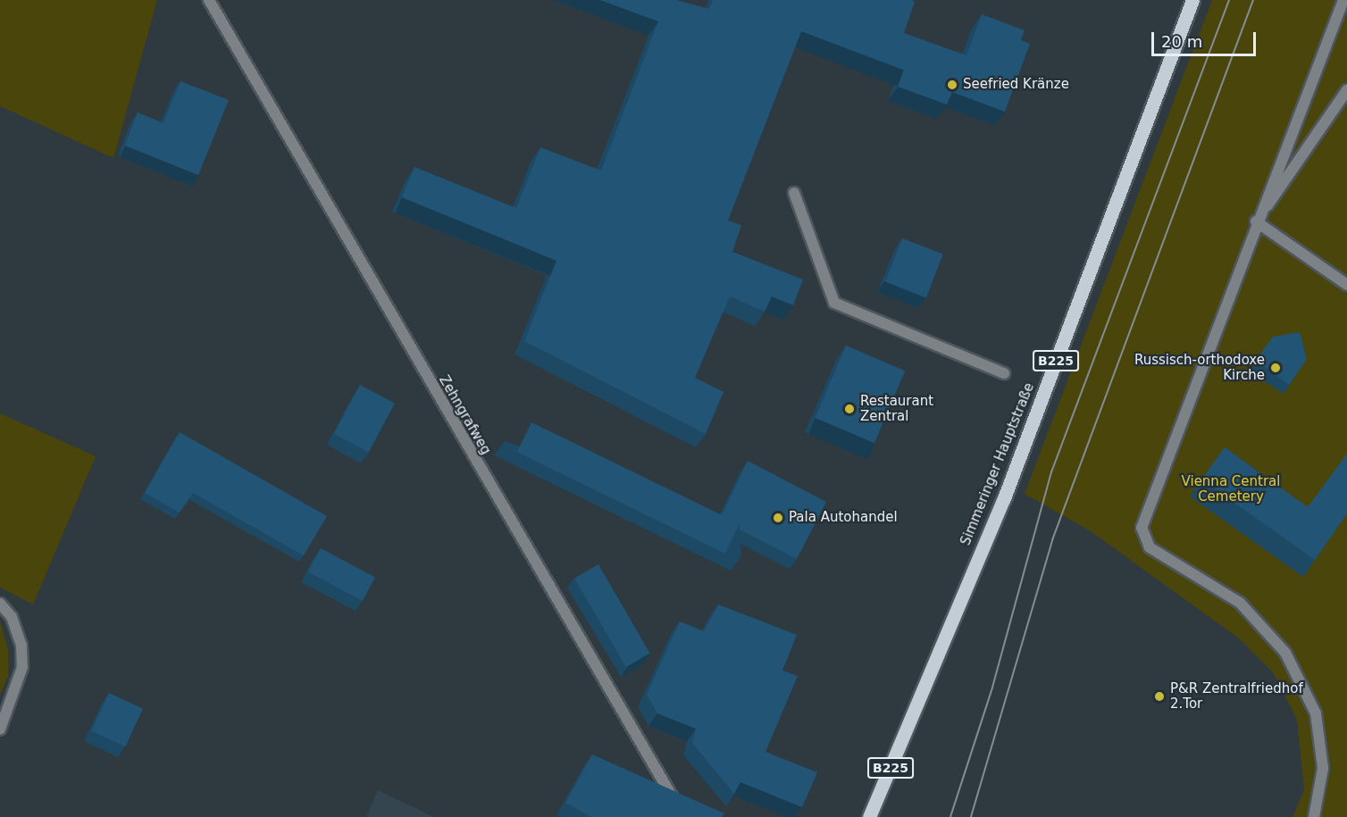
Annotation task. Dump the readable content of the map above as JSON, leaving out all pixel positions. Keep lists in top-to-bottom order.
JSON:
{
  "streets": {
    "main road": ["B225", "Simmeringer Hauptstraße"],
    "street": ["Zehngrafweg"]
  },
  "parks": ["Vienna Central Cemetery"],
  "places": [
    "Seefried Kränze",
    "Russisch-orthodoxe Kirche",
    "Restaurant Zentral",
    "Pala Autohandel",
    "P&R Zentralfriedhof 2.Tor"
  ],
  "scale_bar": "20 m"
}
